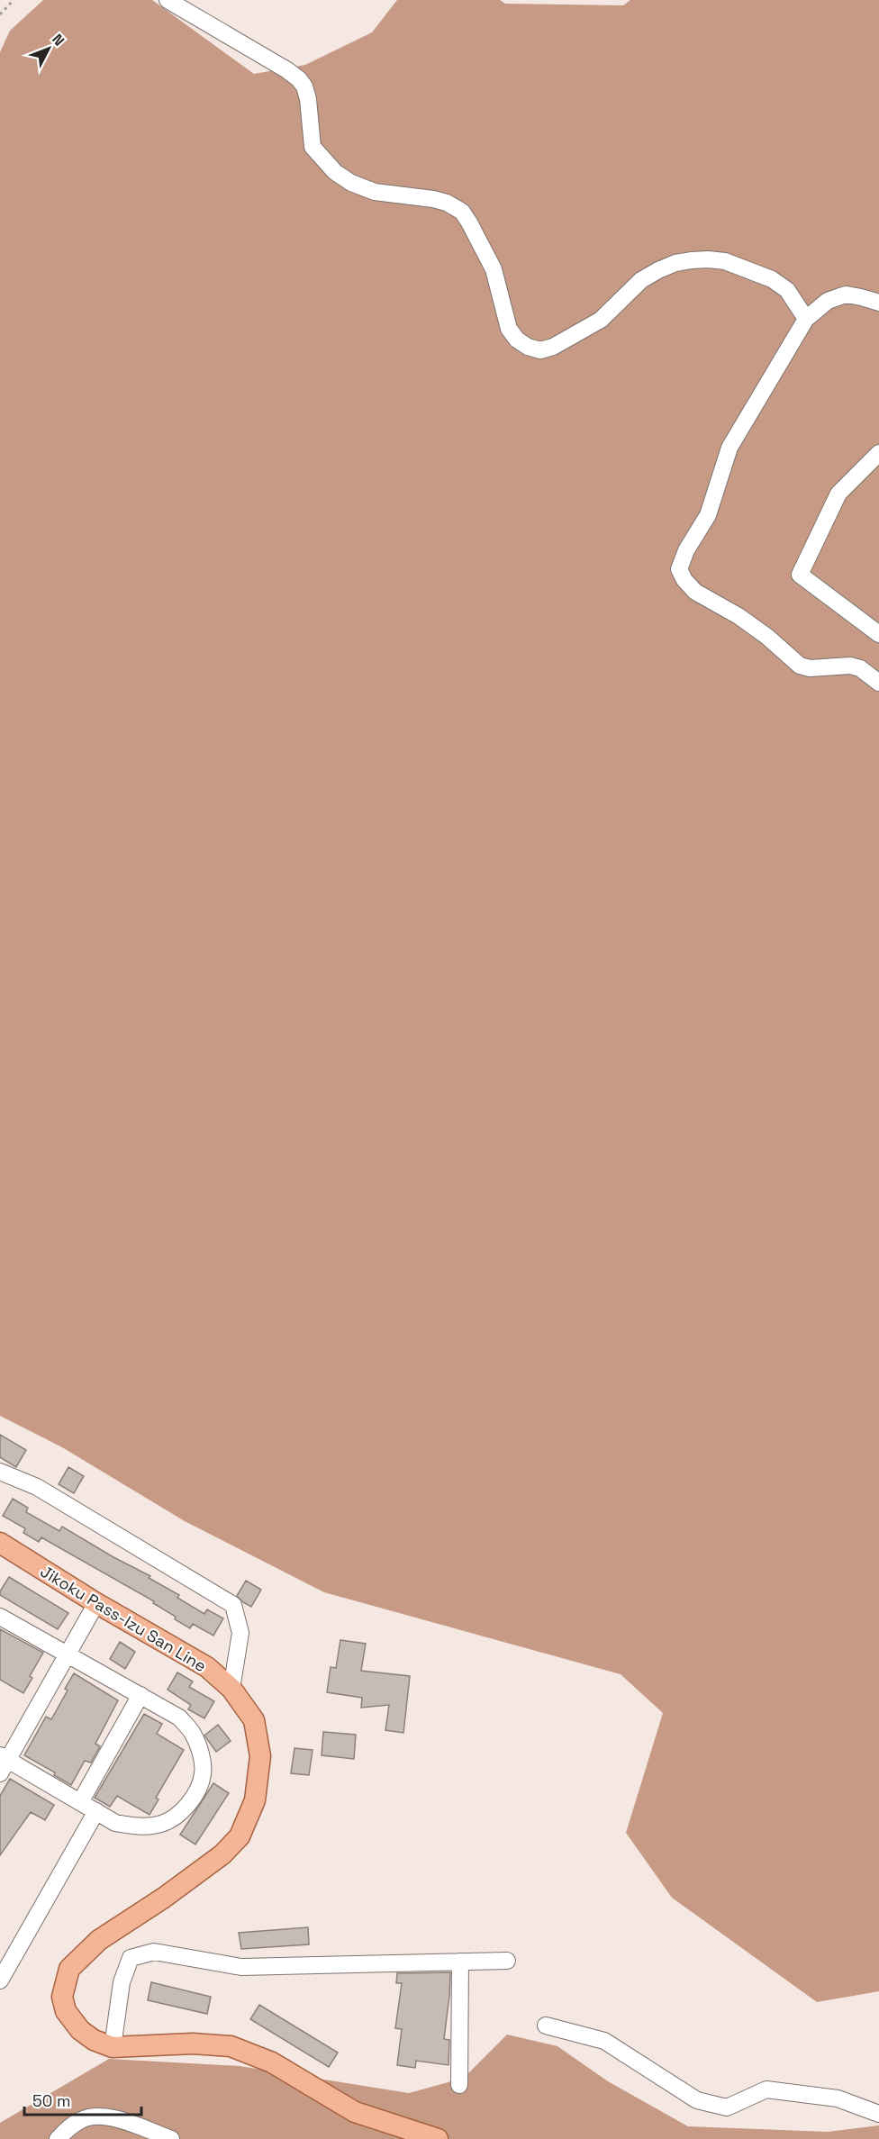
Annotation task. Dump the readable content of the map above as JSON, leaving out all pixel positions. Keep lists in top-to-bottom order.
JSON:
{
  "streets": {
    "main road": ["Jikoku Pass-Izu San Line"]
  },
  "scale_bar": "50 m",
  "north": "top right"
}
